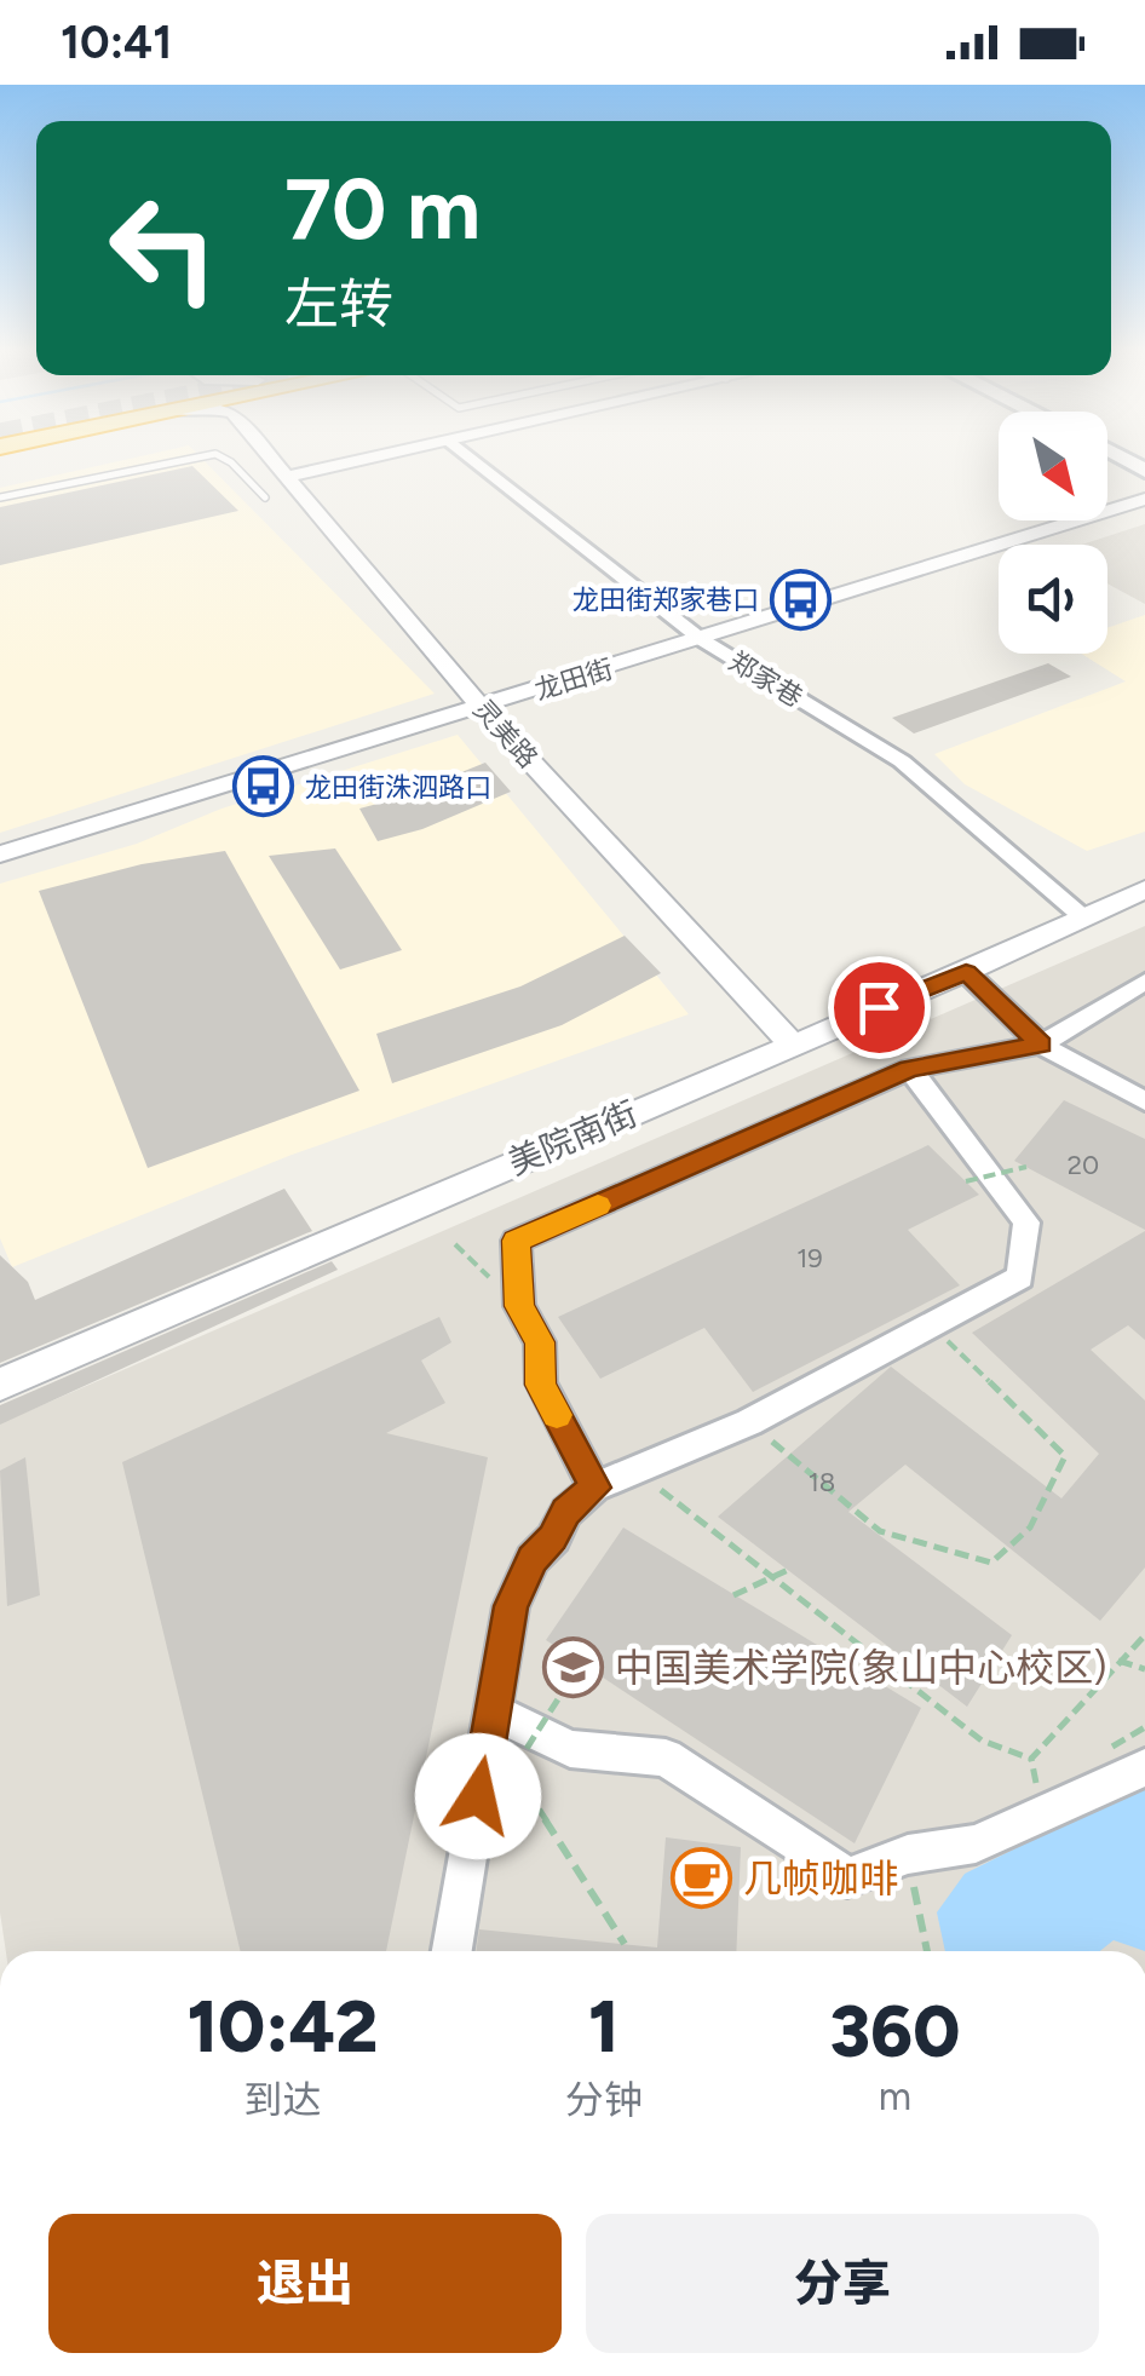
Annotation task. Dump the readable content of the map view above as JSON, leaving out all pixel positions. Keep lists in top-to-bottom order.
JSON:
{
  "streets": {
    "street": [
      "龙田街",
      "郑家巷",
      "灵美路",
      "美院南街"
    ]
  },
  "crossings": [
    ["龙田街", "郑家巷"],
    ["龙田街", "灵美路"],
    ["郑家巷", "美院南街"],
    ["灵美路", "美院南街"]
  ],
  "places": {
    "bus stop": ["龙田街郑家巷口", "龙田街洙泗路口"],
    "school or university": ["中国美术学院(象山中心校区)"],
    "cafe": ["几帧咖啡"]
  },
  "house_numbers": ["20", "19", "18"],
  "north": "bottom right",
  "page": {
    "status": "10:41",
    "turn": ["70 m", "左转"],
    "eta": [
      "10:42",
      "到达",
      "1",
      "分钟",
      "360",
      "m"
    ],
    "buttons": ["退出", "分享"]
  }
}
